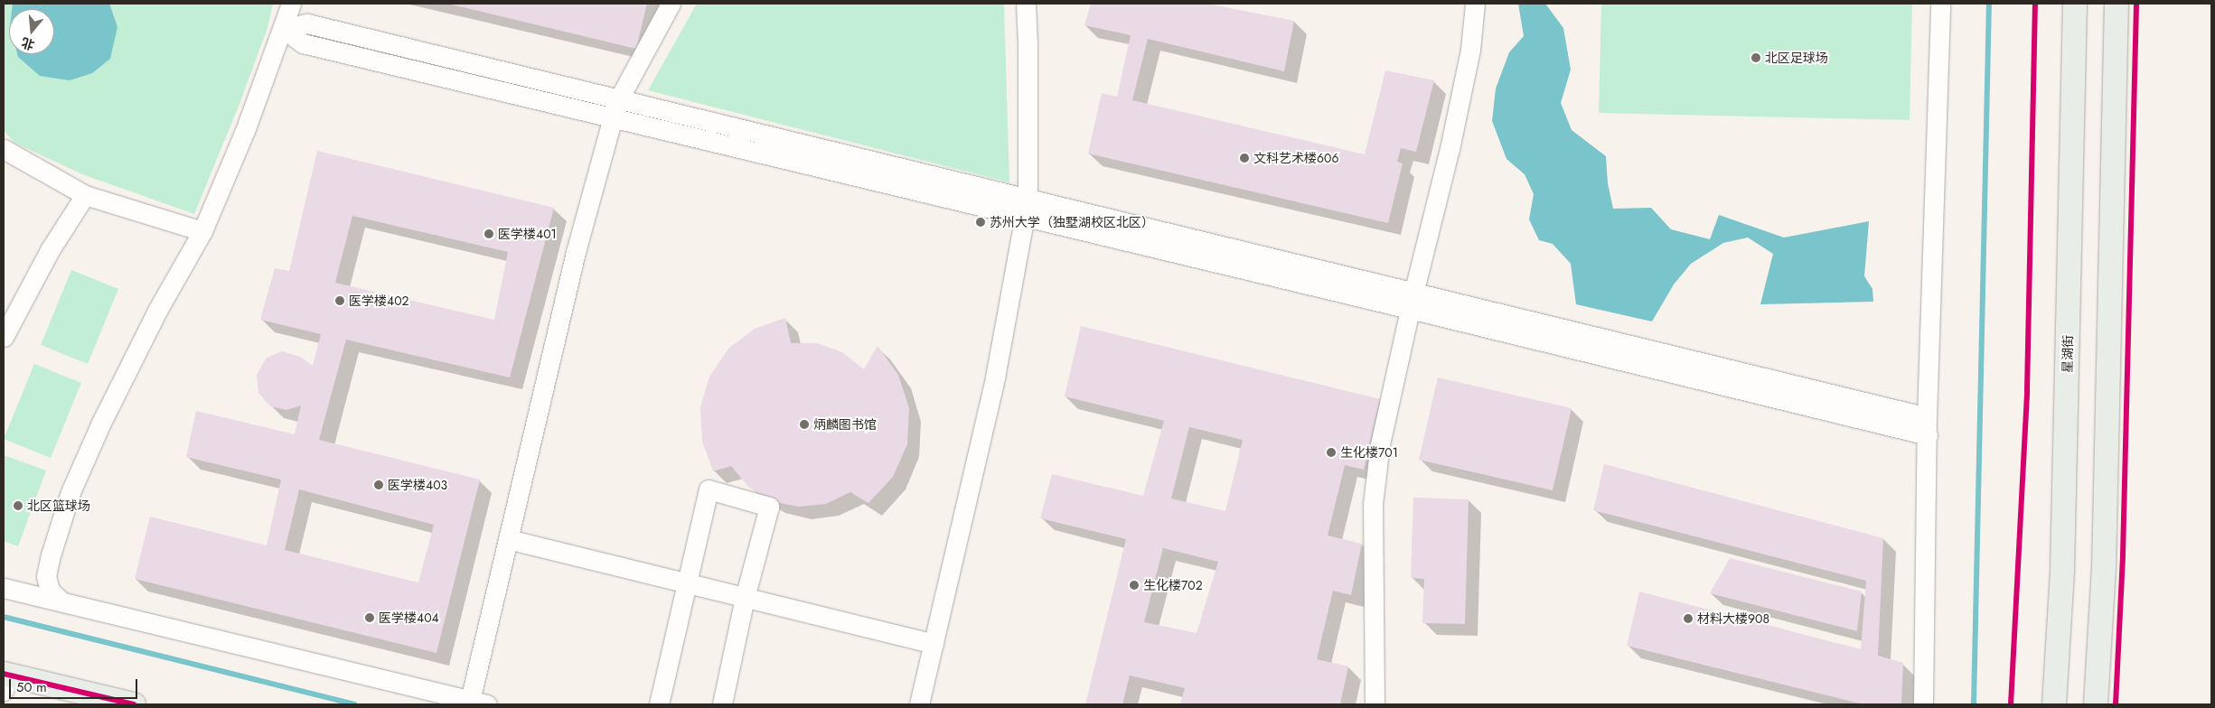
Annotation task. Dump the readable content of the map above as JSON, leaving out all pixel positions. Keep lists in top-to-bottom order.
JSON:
{
  "streets": {
    "main road": ["星湖街"]
  },
  "places": [
    "北区足球场",
    "文科艺术楼606",
    "苏州大学（独墅湖校区北区）",
    "医学楼401",
    "医学楼402",
    "炳麟图书馆",
    "生化楼701",
    "医学楼403",
    "北区篮球场",
    "生化楼702",
    "医学楼404",
    "材料大楼908"
  ],
  "scale_bar": "50 m",
  "north": "bottom"
}
